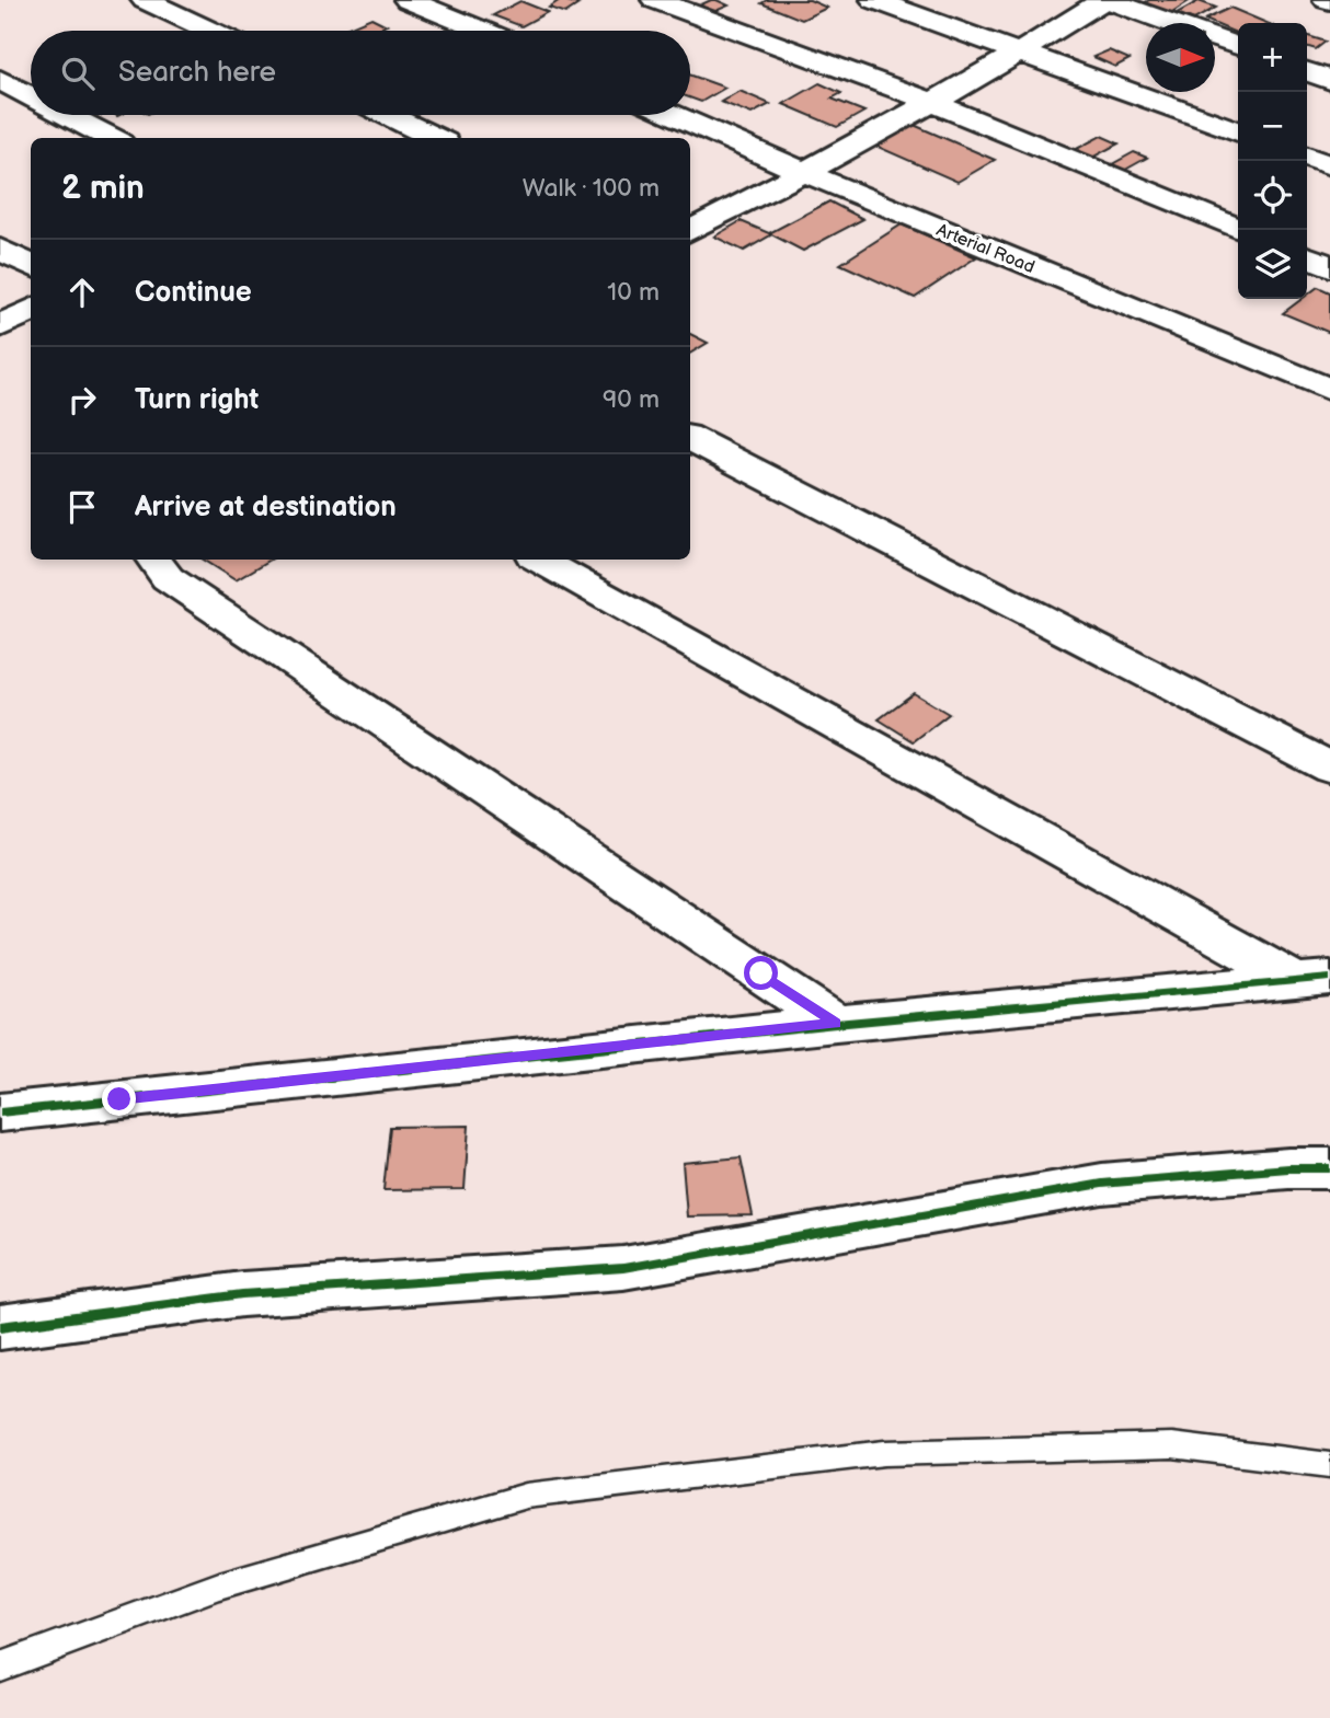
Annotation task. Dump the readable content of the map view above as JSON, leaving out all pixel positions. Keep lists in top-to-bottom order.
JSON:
{
  "streets": {
    "street": ["Arterial Road"]
  },
  "north": "right",
  "page": {
    "map_buttons": ["+", "−"],
    "search": "Search here",
    "heading": ["2 min", "Walk · 100 m"],
    "list": [
      ["Continue", "10 m"],
      ["Turn right", "90 m"],
      "Arrive at destination"
    ]
  }
}
